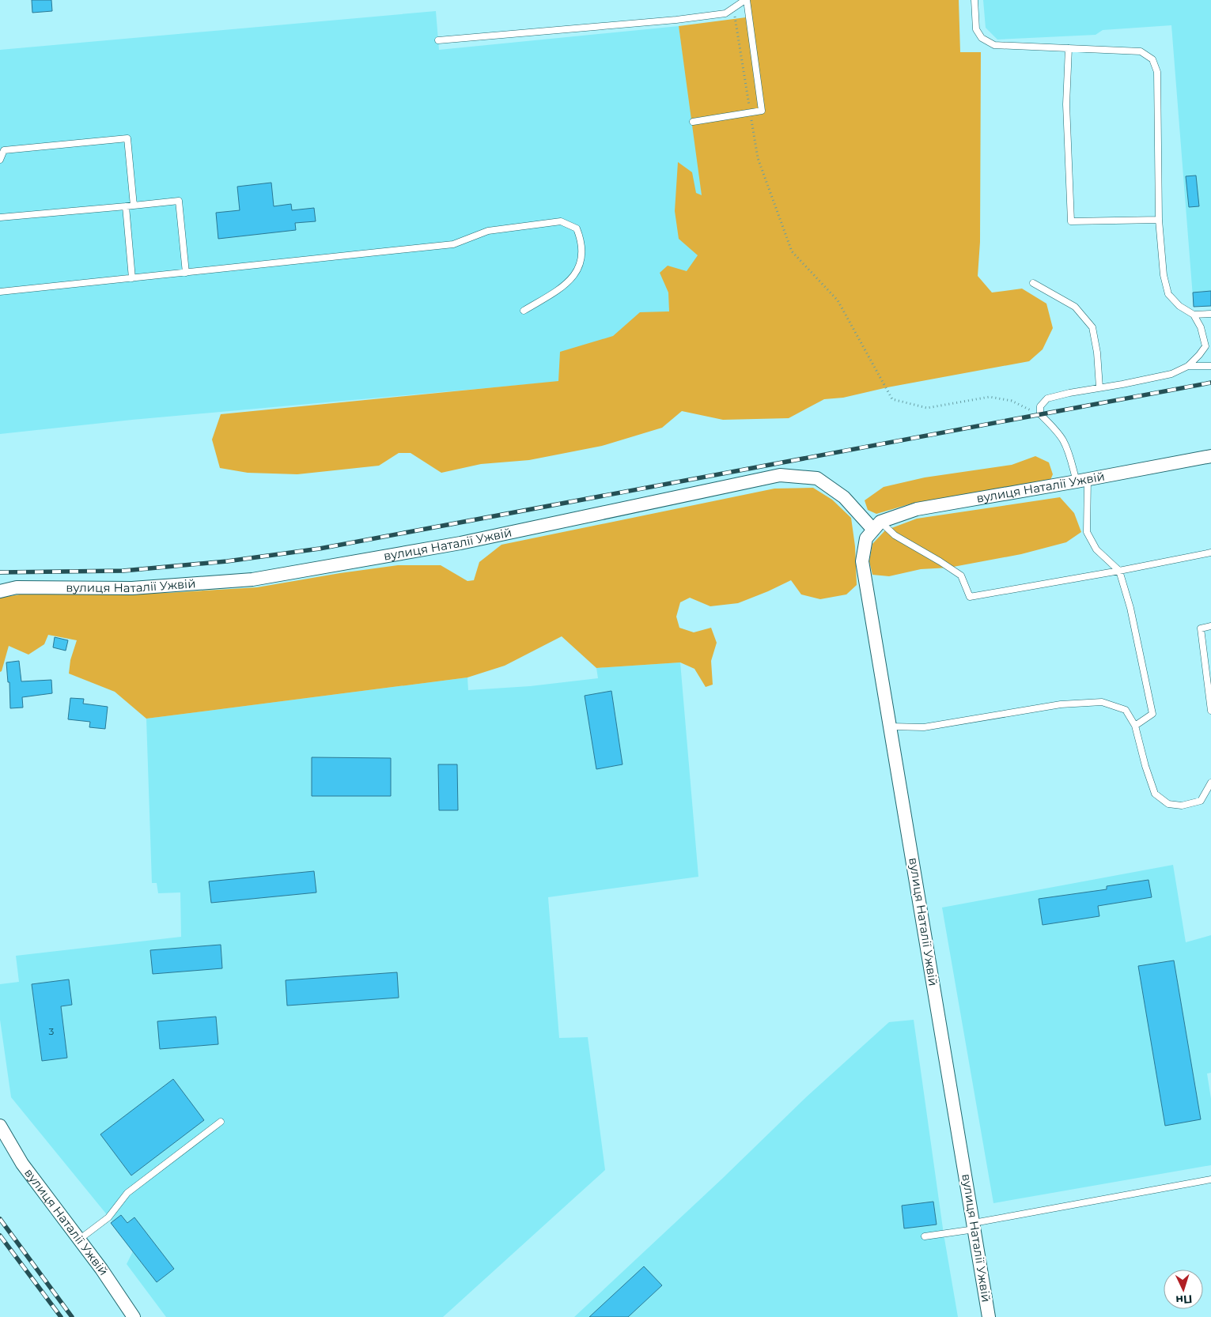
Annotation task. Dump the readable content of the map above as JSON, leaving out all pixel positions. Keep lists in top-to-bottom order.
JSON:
{
  "streets": {
    "street": ["вулиця Наталії Ужвій"]
  },
  "house_numbers": ["3"],
  "north": "bottom"
}
